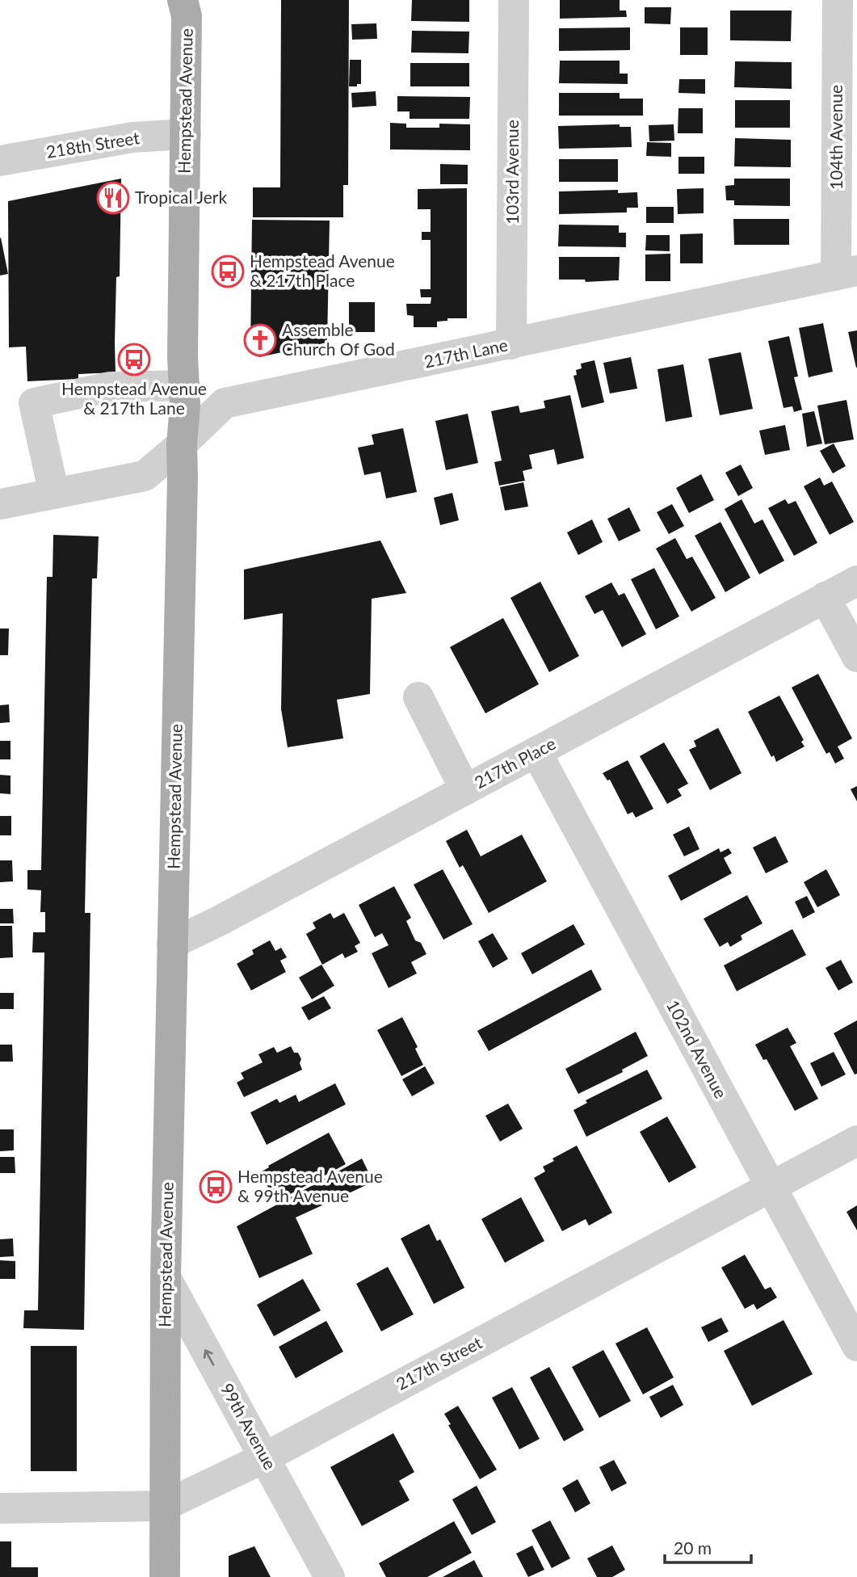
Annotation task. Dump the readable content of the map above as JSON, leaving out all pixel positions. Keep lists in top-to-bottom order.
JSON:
{
  "streets": {
    "main road": ["Hempstead Avenue"],
    "street": [
      "104th Avenue",
      "218th Street",
      "103rd Avenue",
      "217th Lane",
      "217th Place",
      "102nd Avenue",
      "217th Street",
      "99th Avenue"
    ]
  },
  "crossings": [
    ["Hempstead Avenue", "218th Street"],
    ["Hempstead Avenue", "217th Lane"],
    ["Hempstead Avenue", "217th Place"],
    ["Hempstead Avenue", "217th Street"],
    ["Hempstead Avenue", "99th Avenue"],
    ["104th Avenue", "217th Lane"],
    ["103rd Avenue", "217th Lane"],
    ["217th Place", "102nd Avenue"],
    ["102nd Avenue", "217th Street"],
    ["217th Street", "99th Avenue"]
  ],
  "one_way": ["99th Avenue"],
  "places": {
    "restaurant": ["Tropical Jerk"],
    "bus stop": ["Hempstead Avenue & 217th Place", "Hempstead Avenue & 217th Lane", "Hempstead Avenue & 99th Avenue"],
    "church": ["Assemble Church Of God"]
  },
  "scale_bar": "20 m"
}
